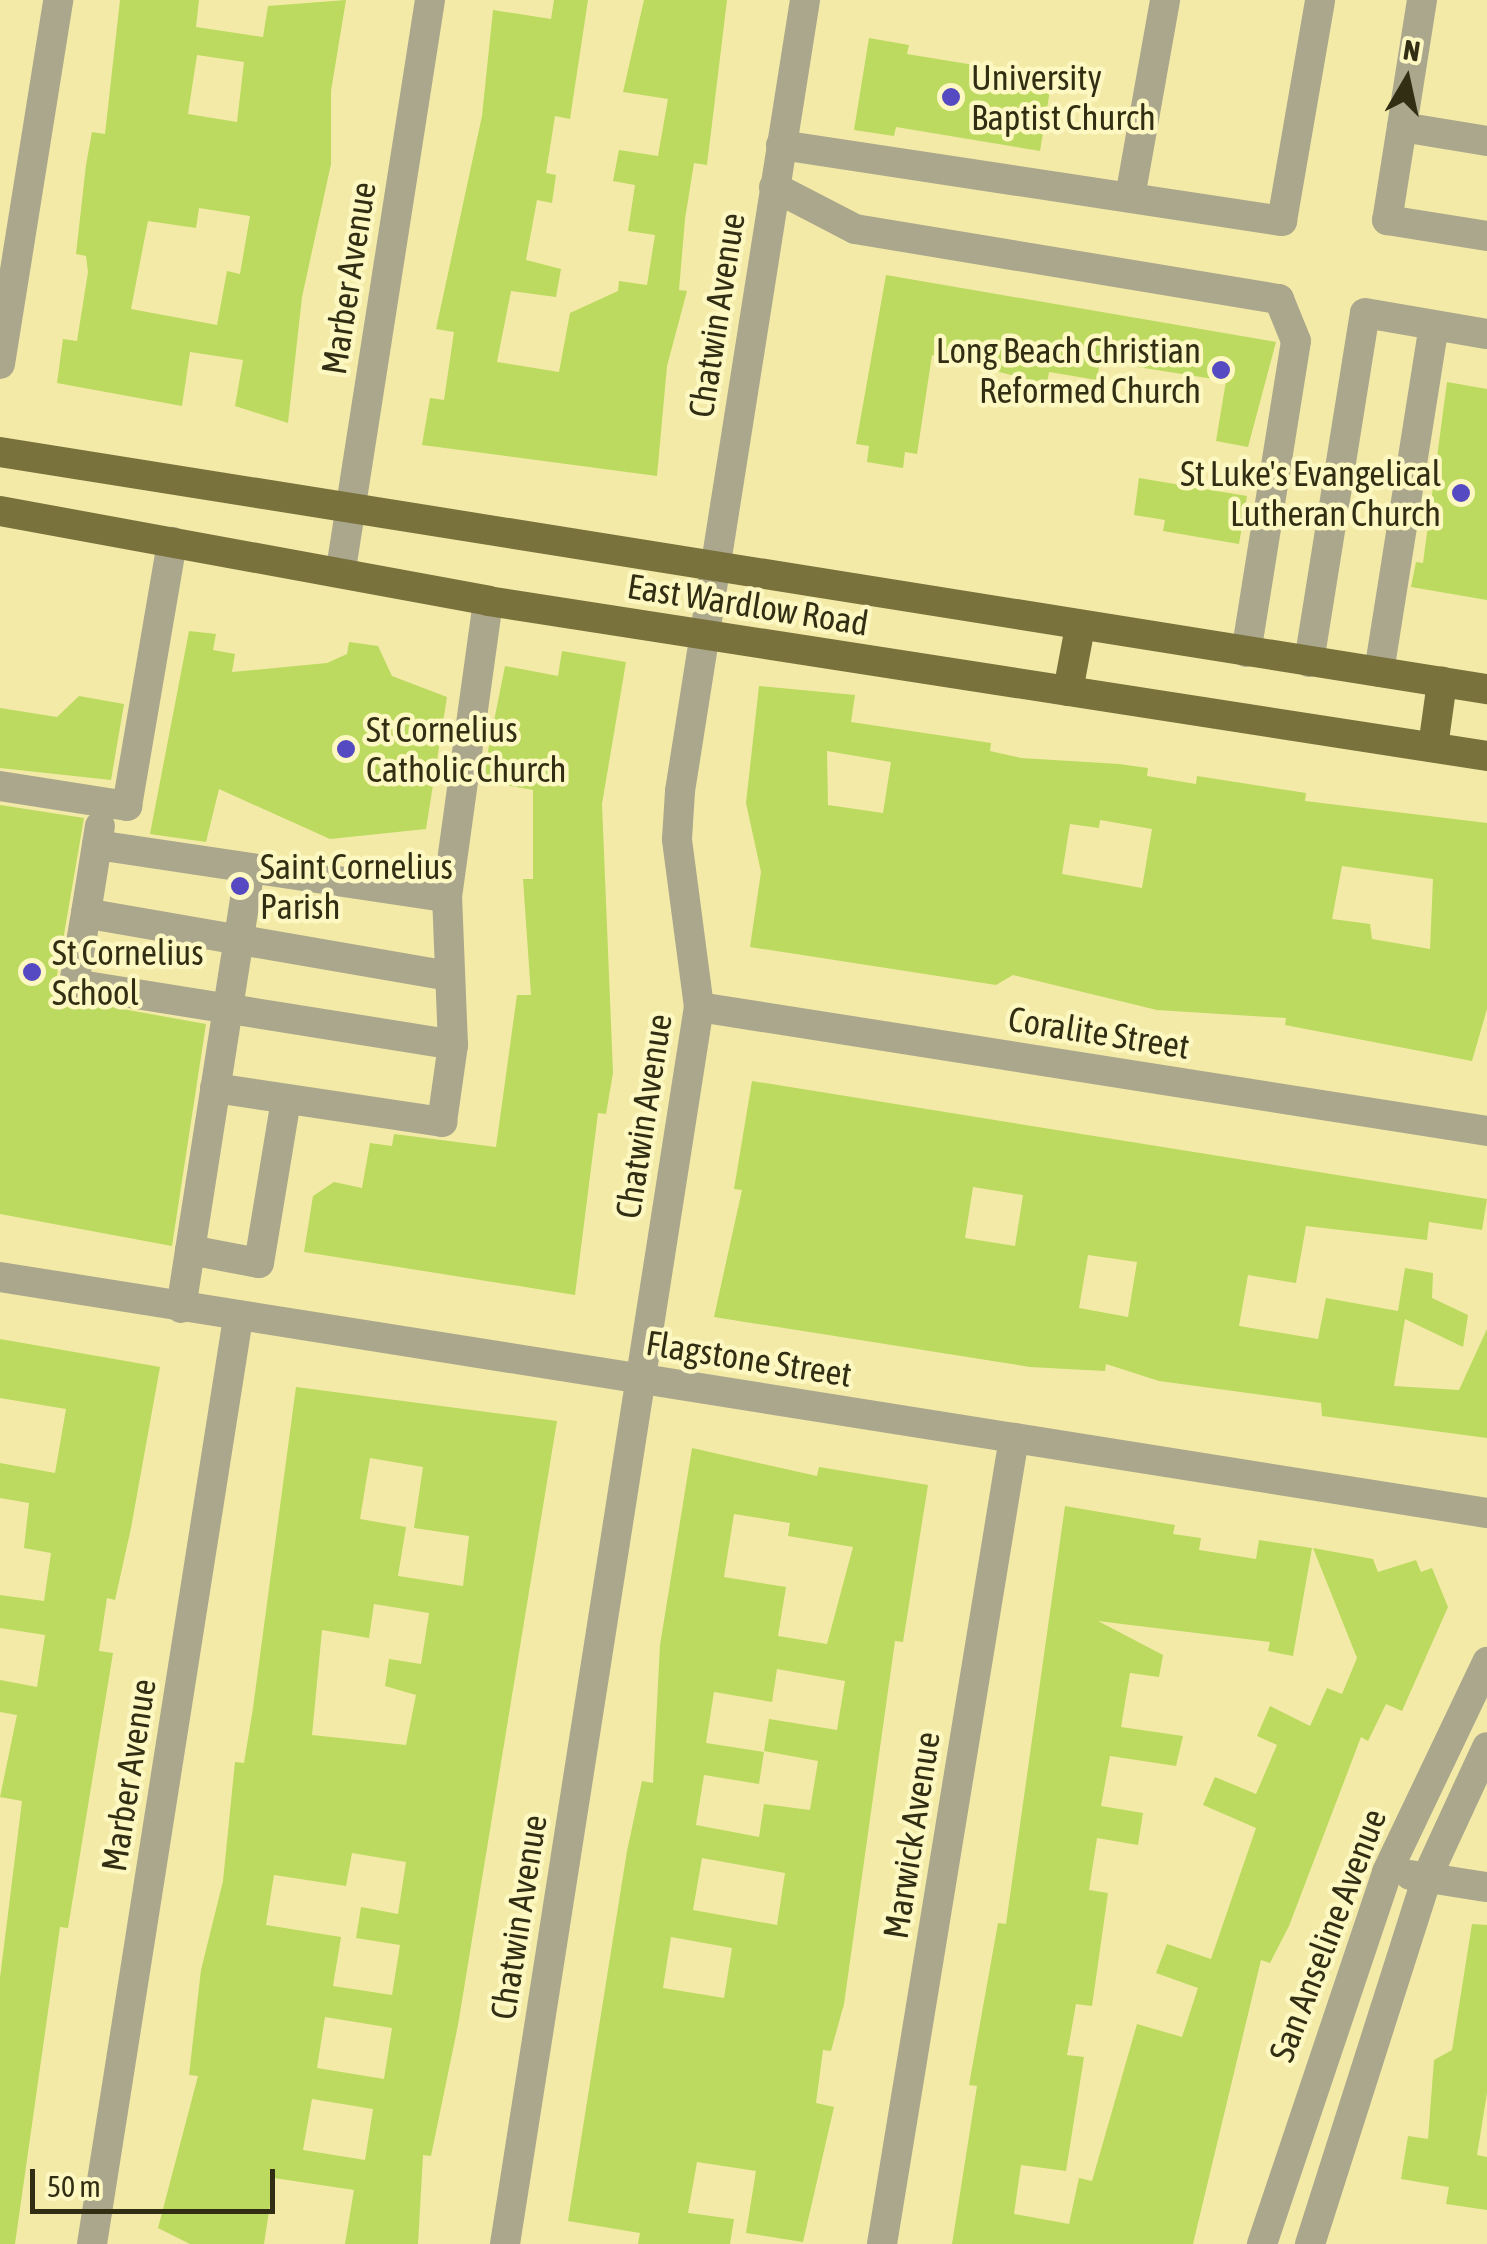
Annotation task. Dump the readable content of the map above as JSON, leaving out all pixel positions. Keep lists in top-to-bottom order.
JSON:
{
  "streets": {
    "main road": ["East Wardlow Road"],
    "street": [
      "Marber Avenue",
      "Chatwin Avenue",
      "Coralite Street",
      "Flagstone Street",
      "Marwick Avenue",
      "San Anseline Avenue"
    ]
  },
  "crossings": [
    ["Marber Avenue", "East Wardlow Road"],
    ["Marber Avenue", "Flagstone Street"],
    ["Chatwin Avenue", "East Wardlow Road"],
    ["Chatwin Avenue", "Coralite Street"],
    ["Chatwin Avenue", "Flagstone Street"],
    ["Flagstone Street", "Marwick Avenue"]
  ],
  "places": [
    "University Baptist Church",
    "Long Beach Christian Reformed Church",
    "St Luke's Evangelical Lutheran Church",
    "St Cornelius Catholic Church",
    "Saint Cornelius Parish",
    "St Cornelius School"
  ],
  "scale_bar": "50 m",
  "north": "top"
}
